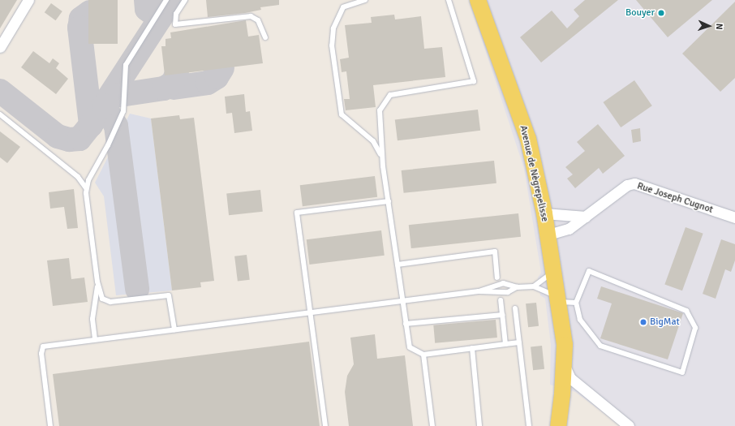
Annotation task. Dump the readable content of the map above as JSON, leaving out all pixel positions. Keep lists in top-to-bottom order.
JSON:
{
  "streets": {
    "main road": ["Avenue de Nègrepelisse"],
    "street": ["Rue Joseph Cugnot"]
  },
  "crossings": [
    ["Avenue de Nègrepelisse", "Rue Joseph Cugnot"]
  ],
  "places": ["Bouyer", "BigMat"],
  "north": "right"
}
